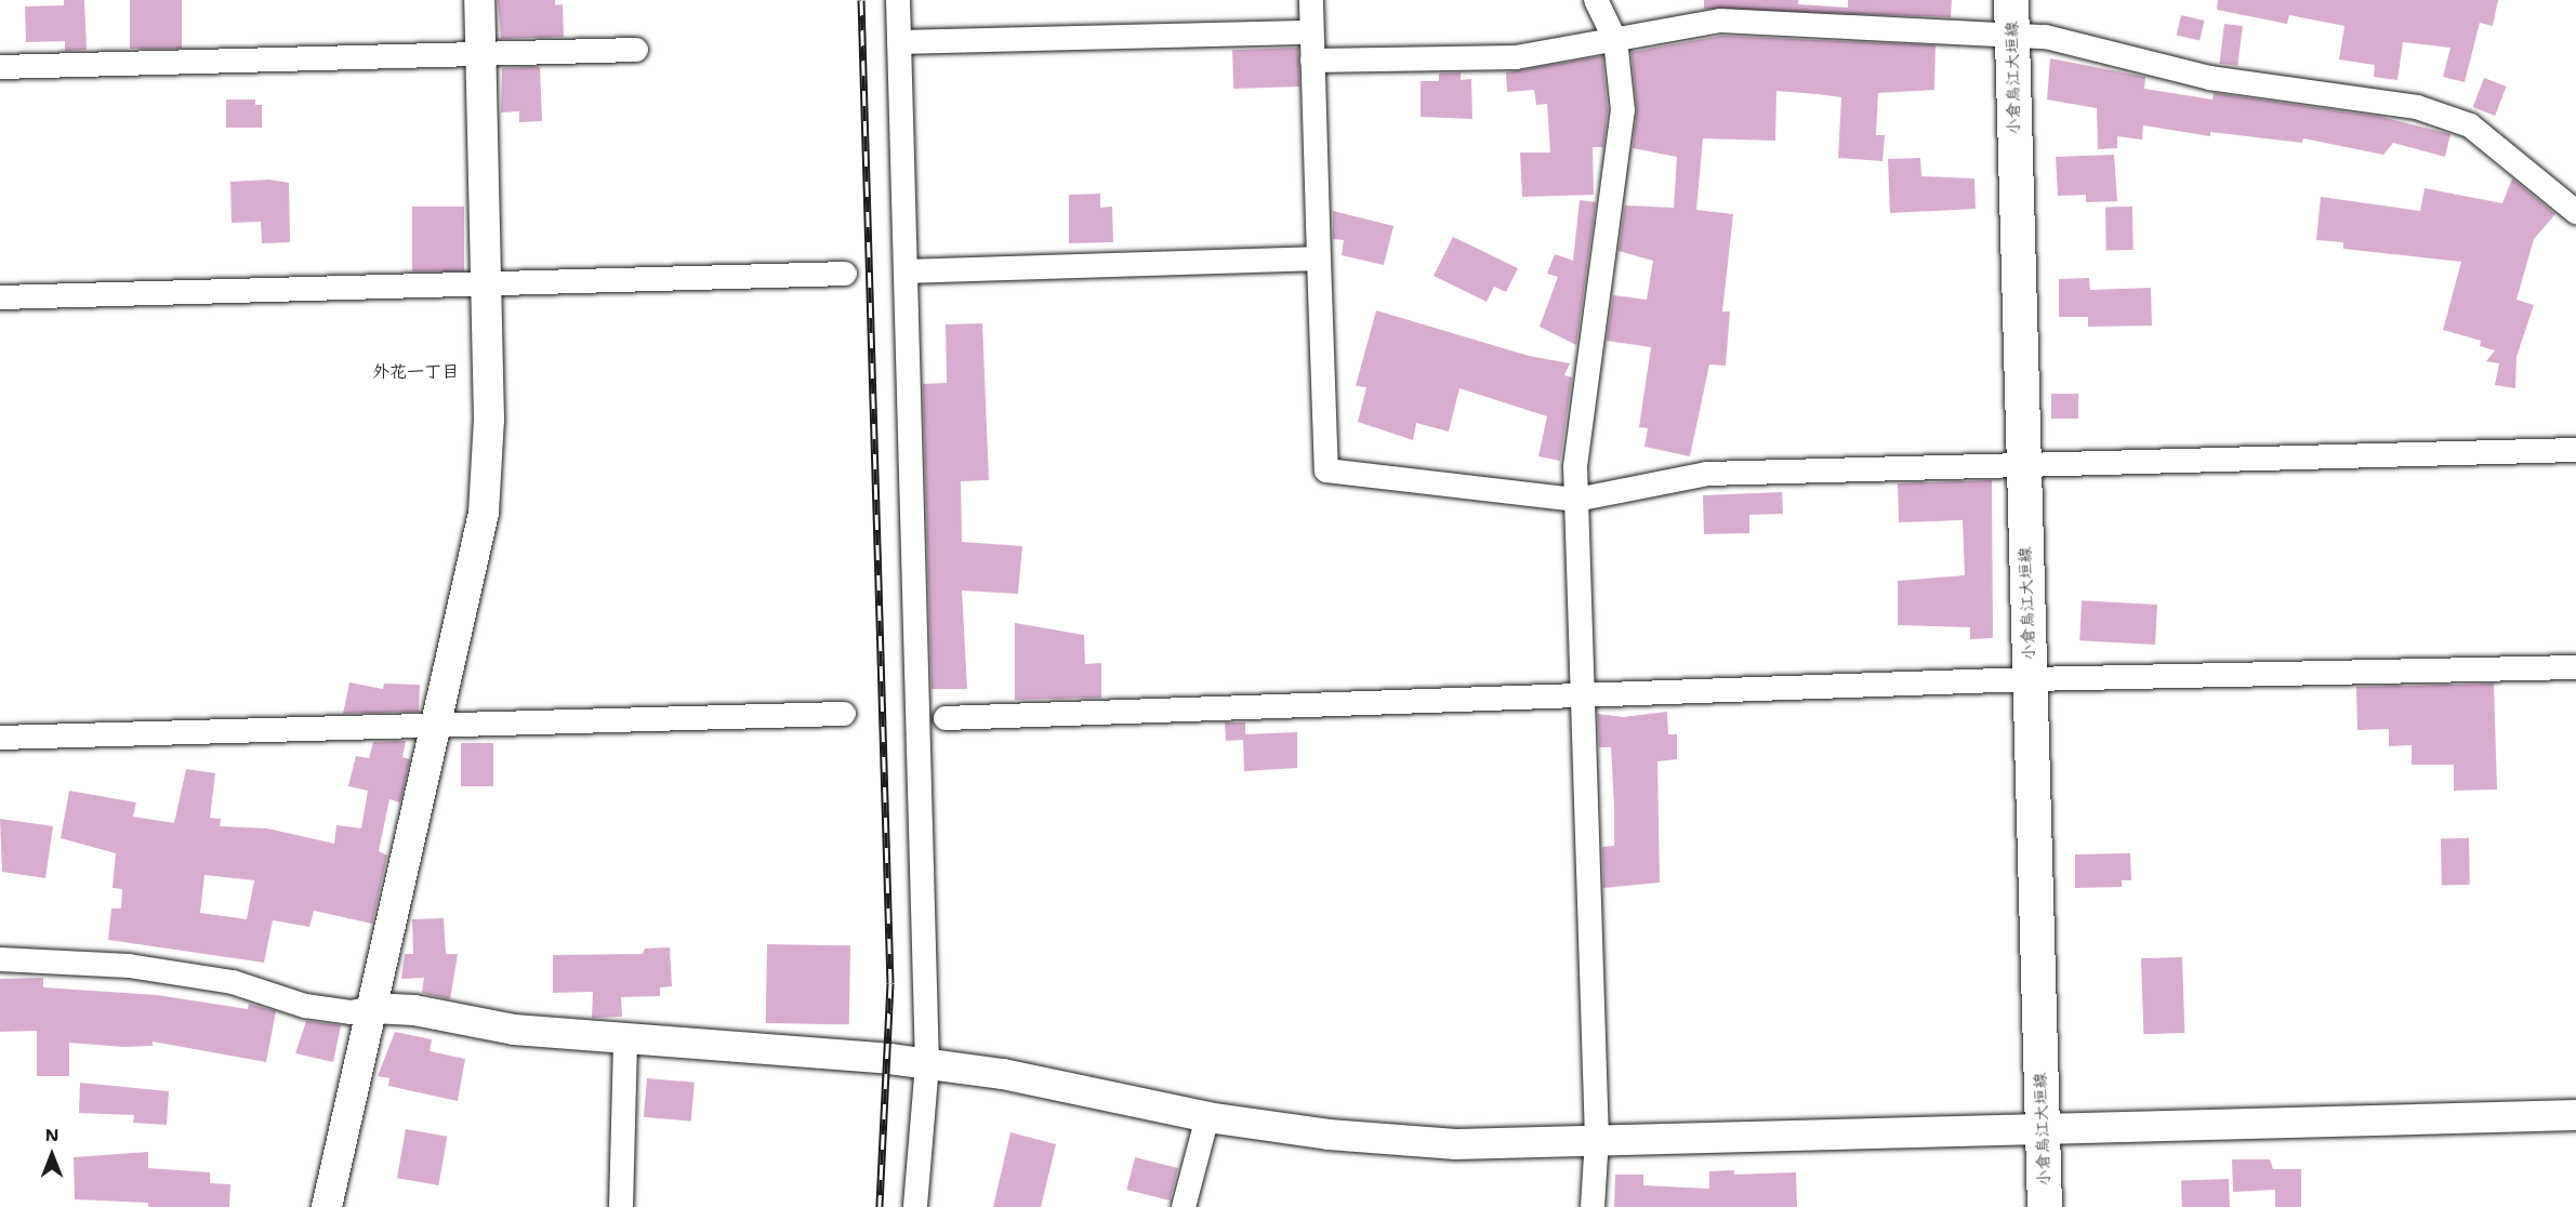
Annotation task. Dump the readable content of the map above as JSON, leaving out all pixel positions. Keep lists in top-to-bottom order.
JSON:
{
  "streets": {
    "main road": ["小倉烏江大垣線"]
  },
  "districts": ["外花一丁目"],
  "north": "top"
}
